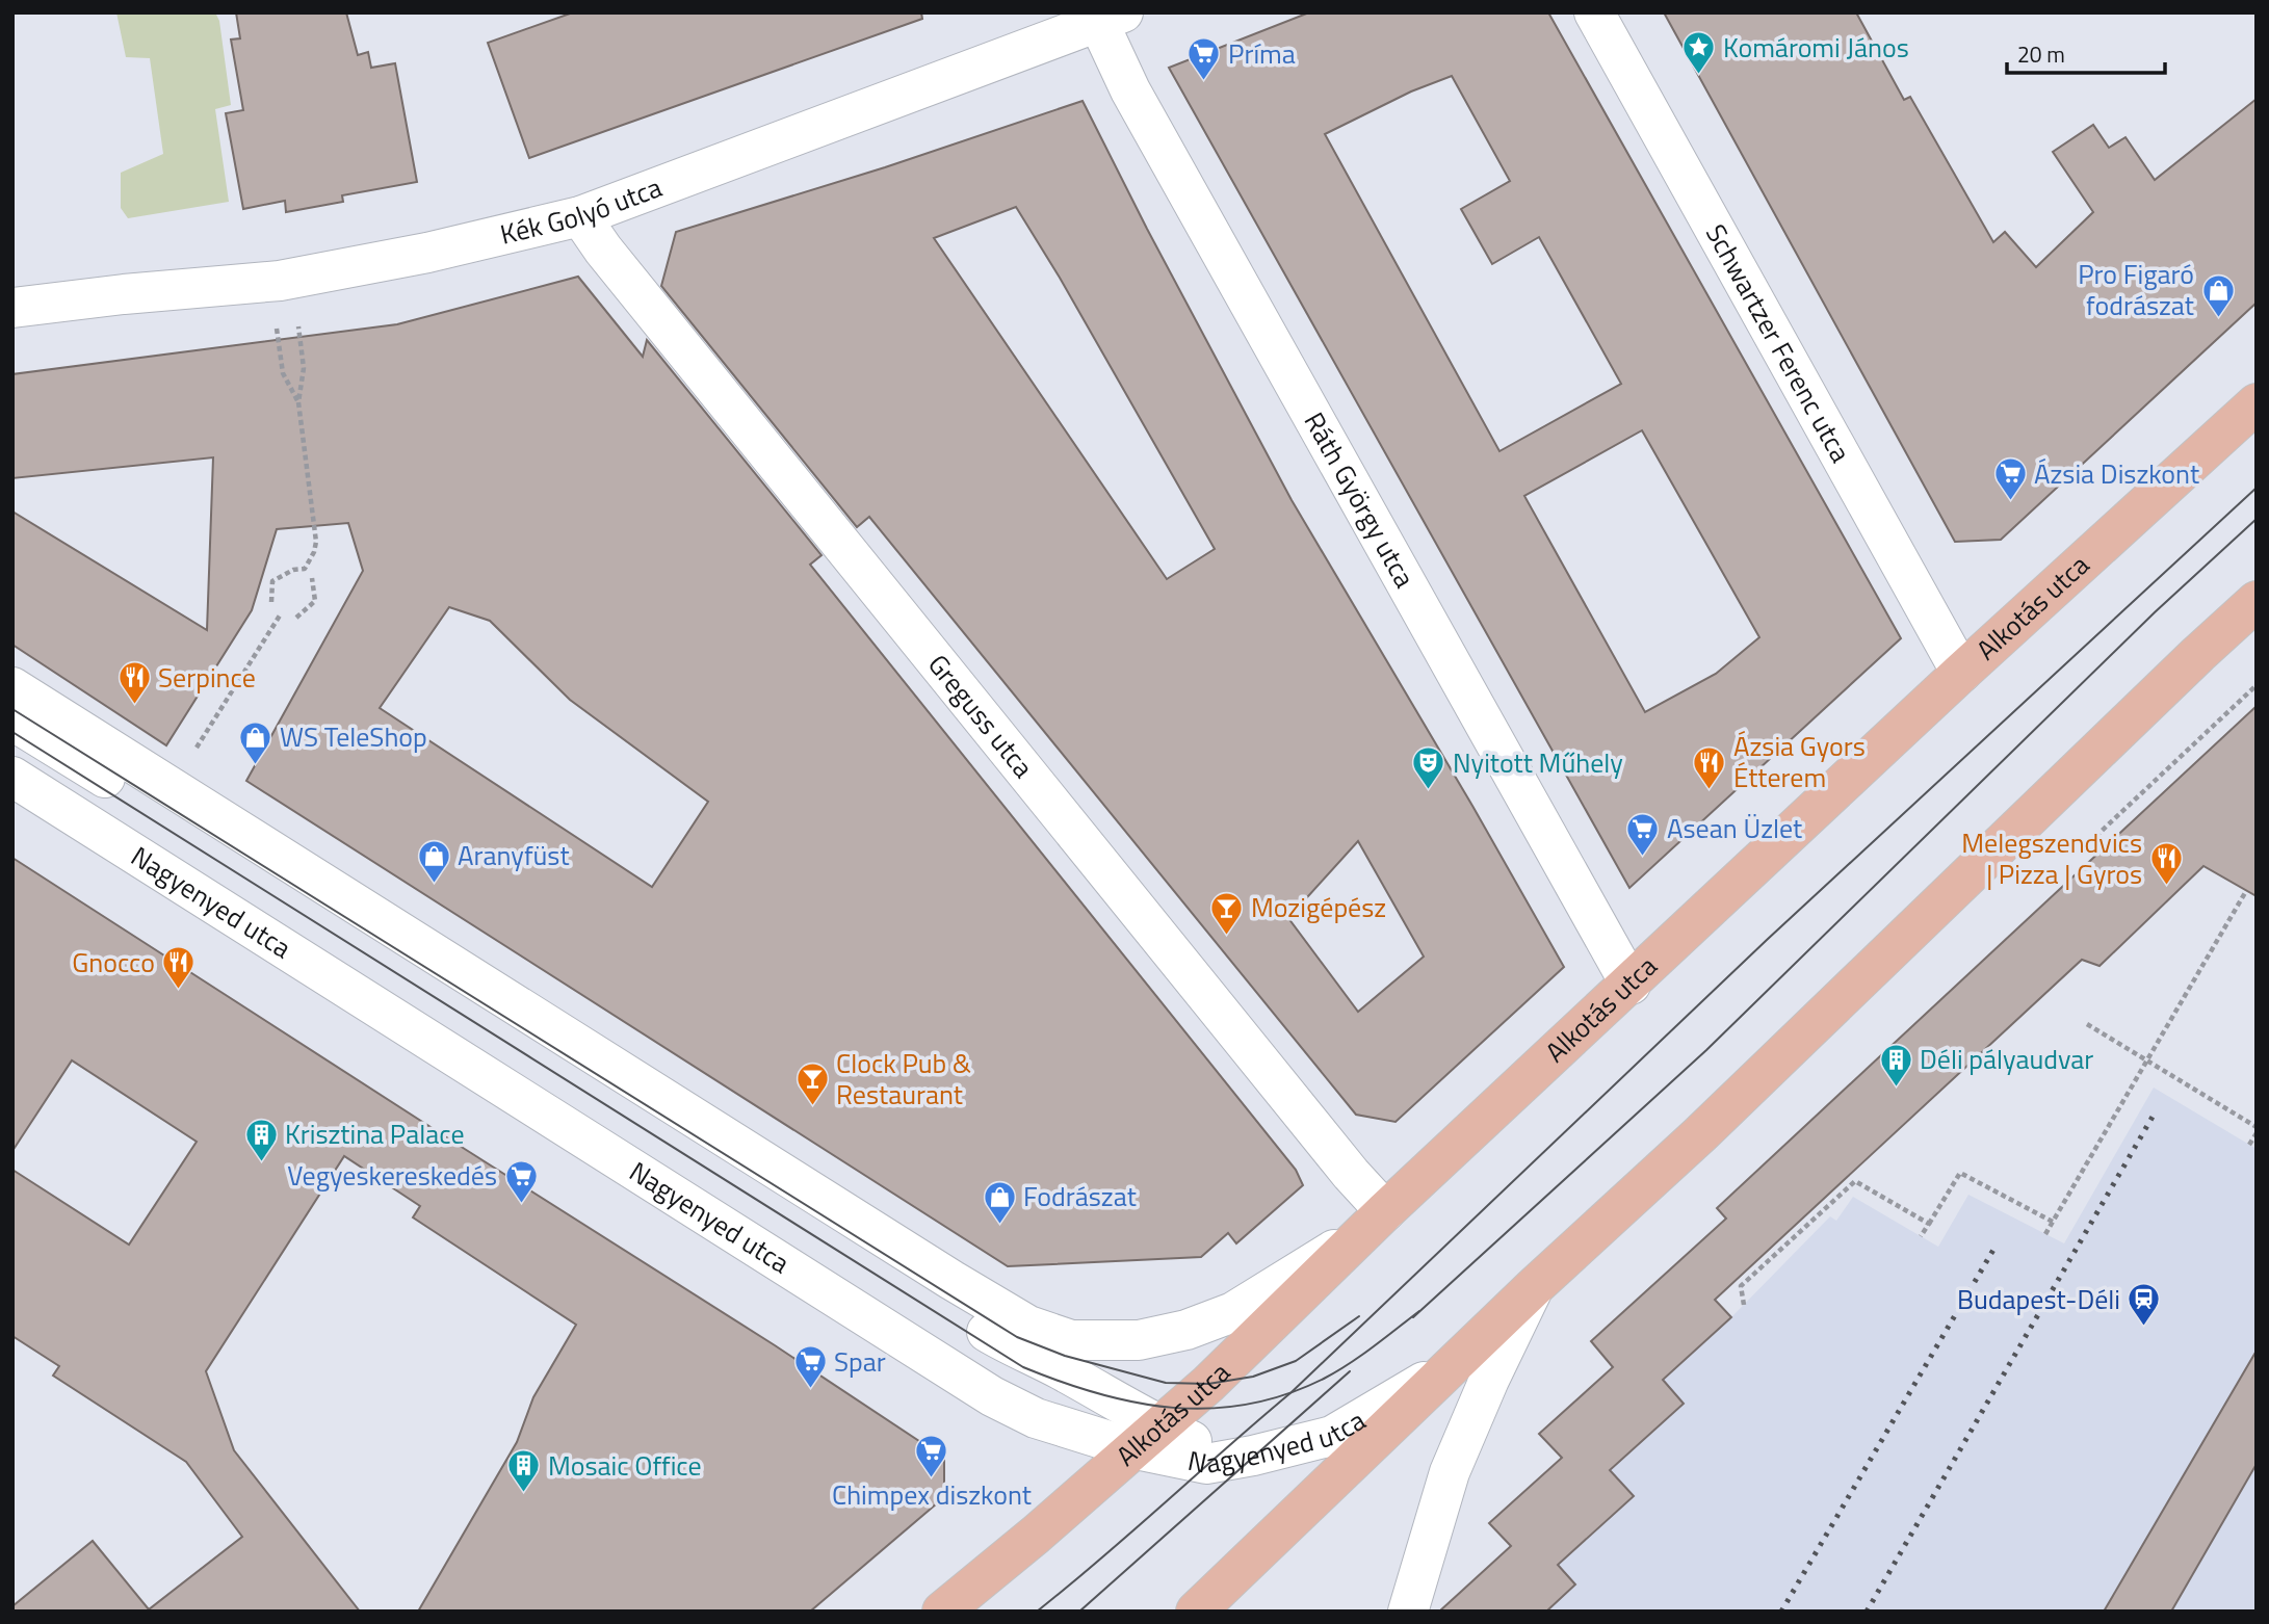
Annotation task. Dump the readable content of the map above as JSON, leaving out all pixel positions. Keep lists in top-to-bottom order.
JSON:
{
  "streets": {
    "main road": ["Alkotás utca"],
    "street": [
      "Kék Golyó utca",
      "Schwartzer Ferenc utca",
      "Ráth György utca",
      "Greguss utca",
      "Nagyenyed utca"
    ]
  },
  "crossings": [
    ["Kék Golyó utca", "Ráth György utca"],
    ["Kék Golyó utca", "Greguss utca"],
    ["Schwartzer Ferenc utca", "Alkotás utca"],
    ["Ráth György utca", "Alkotás utca"],
    ["Alkotás utca", "Greguss utca"],
    ["Alkotás utca", "Nagyenyed utca"]
  ],
  "places": {
    "place": ["Komáromi János"],
    "supermarket": [
      "Príma",
      "Ázsia Diszkont",
      "Asean Üzlet",
      "Vegyeskereskedés",
      "Spar",
      "Chimpex diszkont"
    ],
    "shop": [
      "Pro Figaró fodrászat",
      "WS TeleShop",
      "Aranyfüst",
      "Fodrászat"
    ],
    "restaurant": [
      "Serpince",
      "Ázsia Gyors Étterem",
      "Melegszendvics | Pizza | Gyros",
      "Gnocco"
    ],
    "theatre": ["Nyitott Műhely"],
    "bar": ["Mozigépész", "Clock Pub & Restaurant"],
    "building": ["Déli pályaudvar", "Krisztina Palace", "Mosaic Office"],
    "station": ["Budapest-Déli"]
  },
  "scale_bar": "20 m"
}
